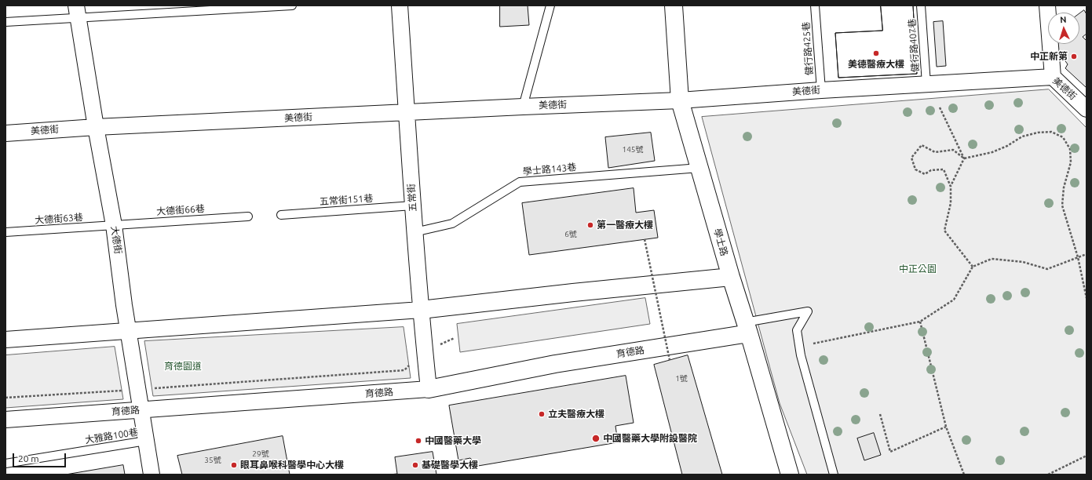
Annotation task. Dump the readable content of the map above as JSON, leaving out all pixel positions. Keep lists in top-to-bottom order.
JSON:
{
  "streets": {
    "street": [
      "美德街",
      "五常街",
      "大德街",
      "學士路",
      "育德路"
    ],
    "lane": [
      "健行路407巷",
      "健行路425巷",
      "學士路143巷",
      "五常街151巷",
      "大德街66巷",
      "大德街63巷",
      "大雅路100巷"
    ]
  },
  "crossings": [
    ["健行路407巷", "美德街"],
    ["健行路425巷", "美德街"],
    ["美德街", "五常街"],
    ["美德街", "大德街"],
    ["美德街", "學士路"],
    ["學士路143巷", "五常街"],
    ["學士路143巷", "學士路"],
    ["五常街", "五常街151巷"],
    ["五常街", "育德路"],
    ["大德街66巷", "大德街63巷"],
    ["大德街66巷", "大德街"],
    ["大德街63巷", "大德街"],
    ["大德街", "育德路"],
    ["大德街", "大雅路100巷"],
    ["學士路", "育德路"]
  ],
  "parks": ["中正公園", "育德園道"],
  "places": [
    "美德醫療大樓",
    "中正新第",
    "第一醫療大樓",
    "立夫醫療大樓",
    "中國醫藥大學附設醫院",
    "中國醫藥大學",
    "眼耳鼻喉科醫學中心大樓",
    "基礎醫學大樓"
  ],
  "house_numbers": [
    "145號",
    "6號",
    "1號",
    "29號",
    "35號"
  ],
  "scale_bar": "20 m",
  "north": "top"
}
